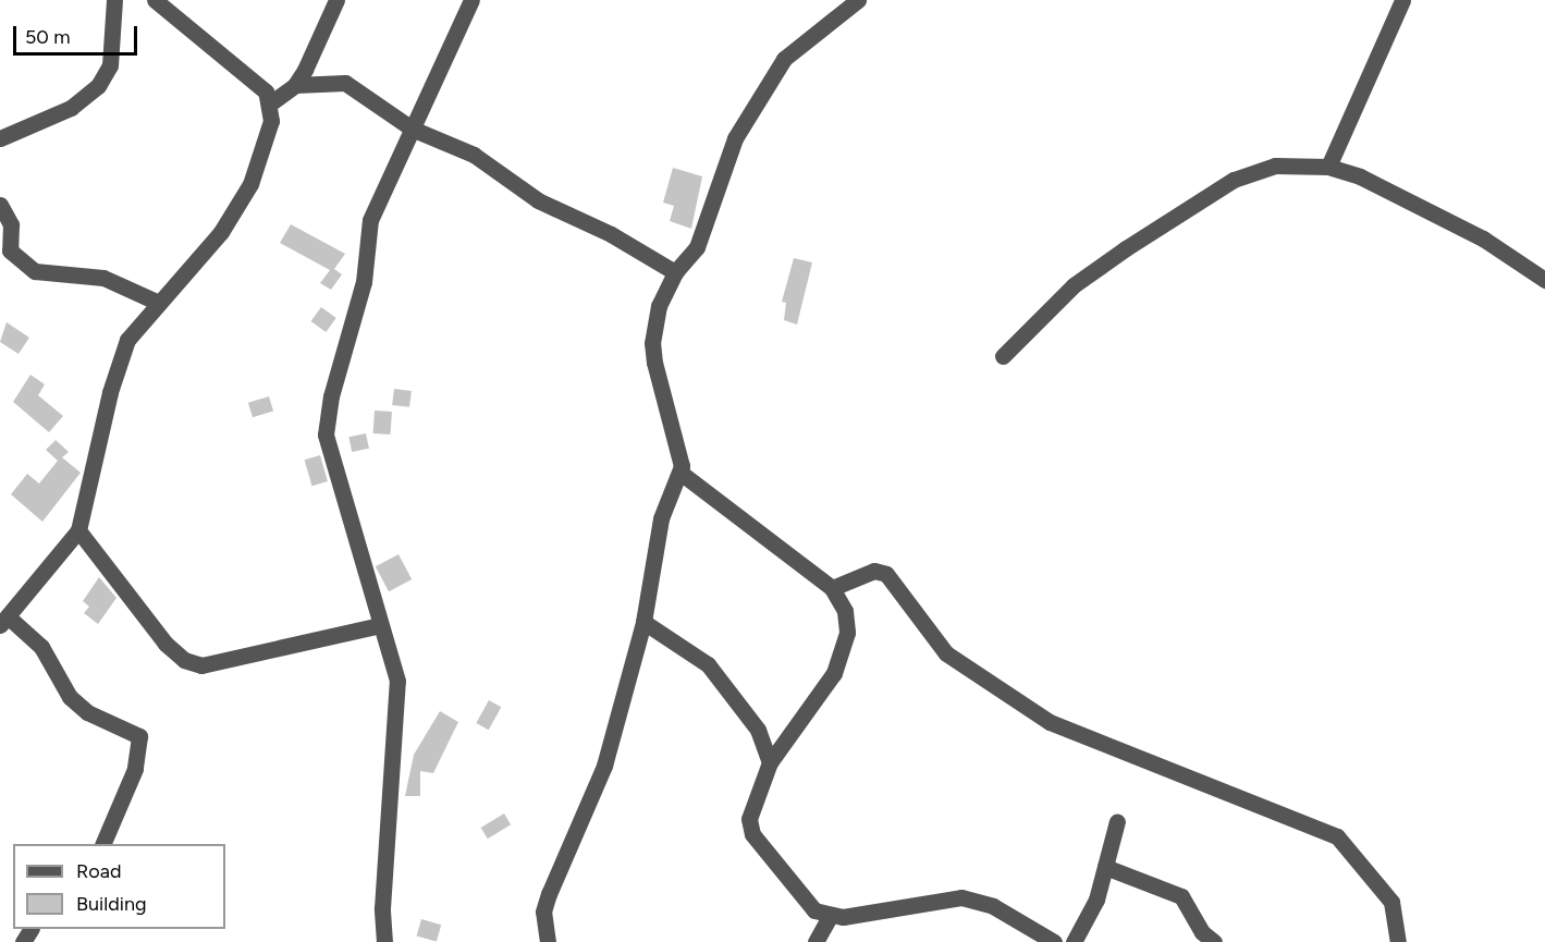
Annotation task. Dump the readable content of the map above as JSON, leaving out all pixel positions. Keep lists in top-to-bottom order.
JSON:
{
  "legend": ["Road", "Building"],
  "scale_bar": "50 m"
}
